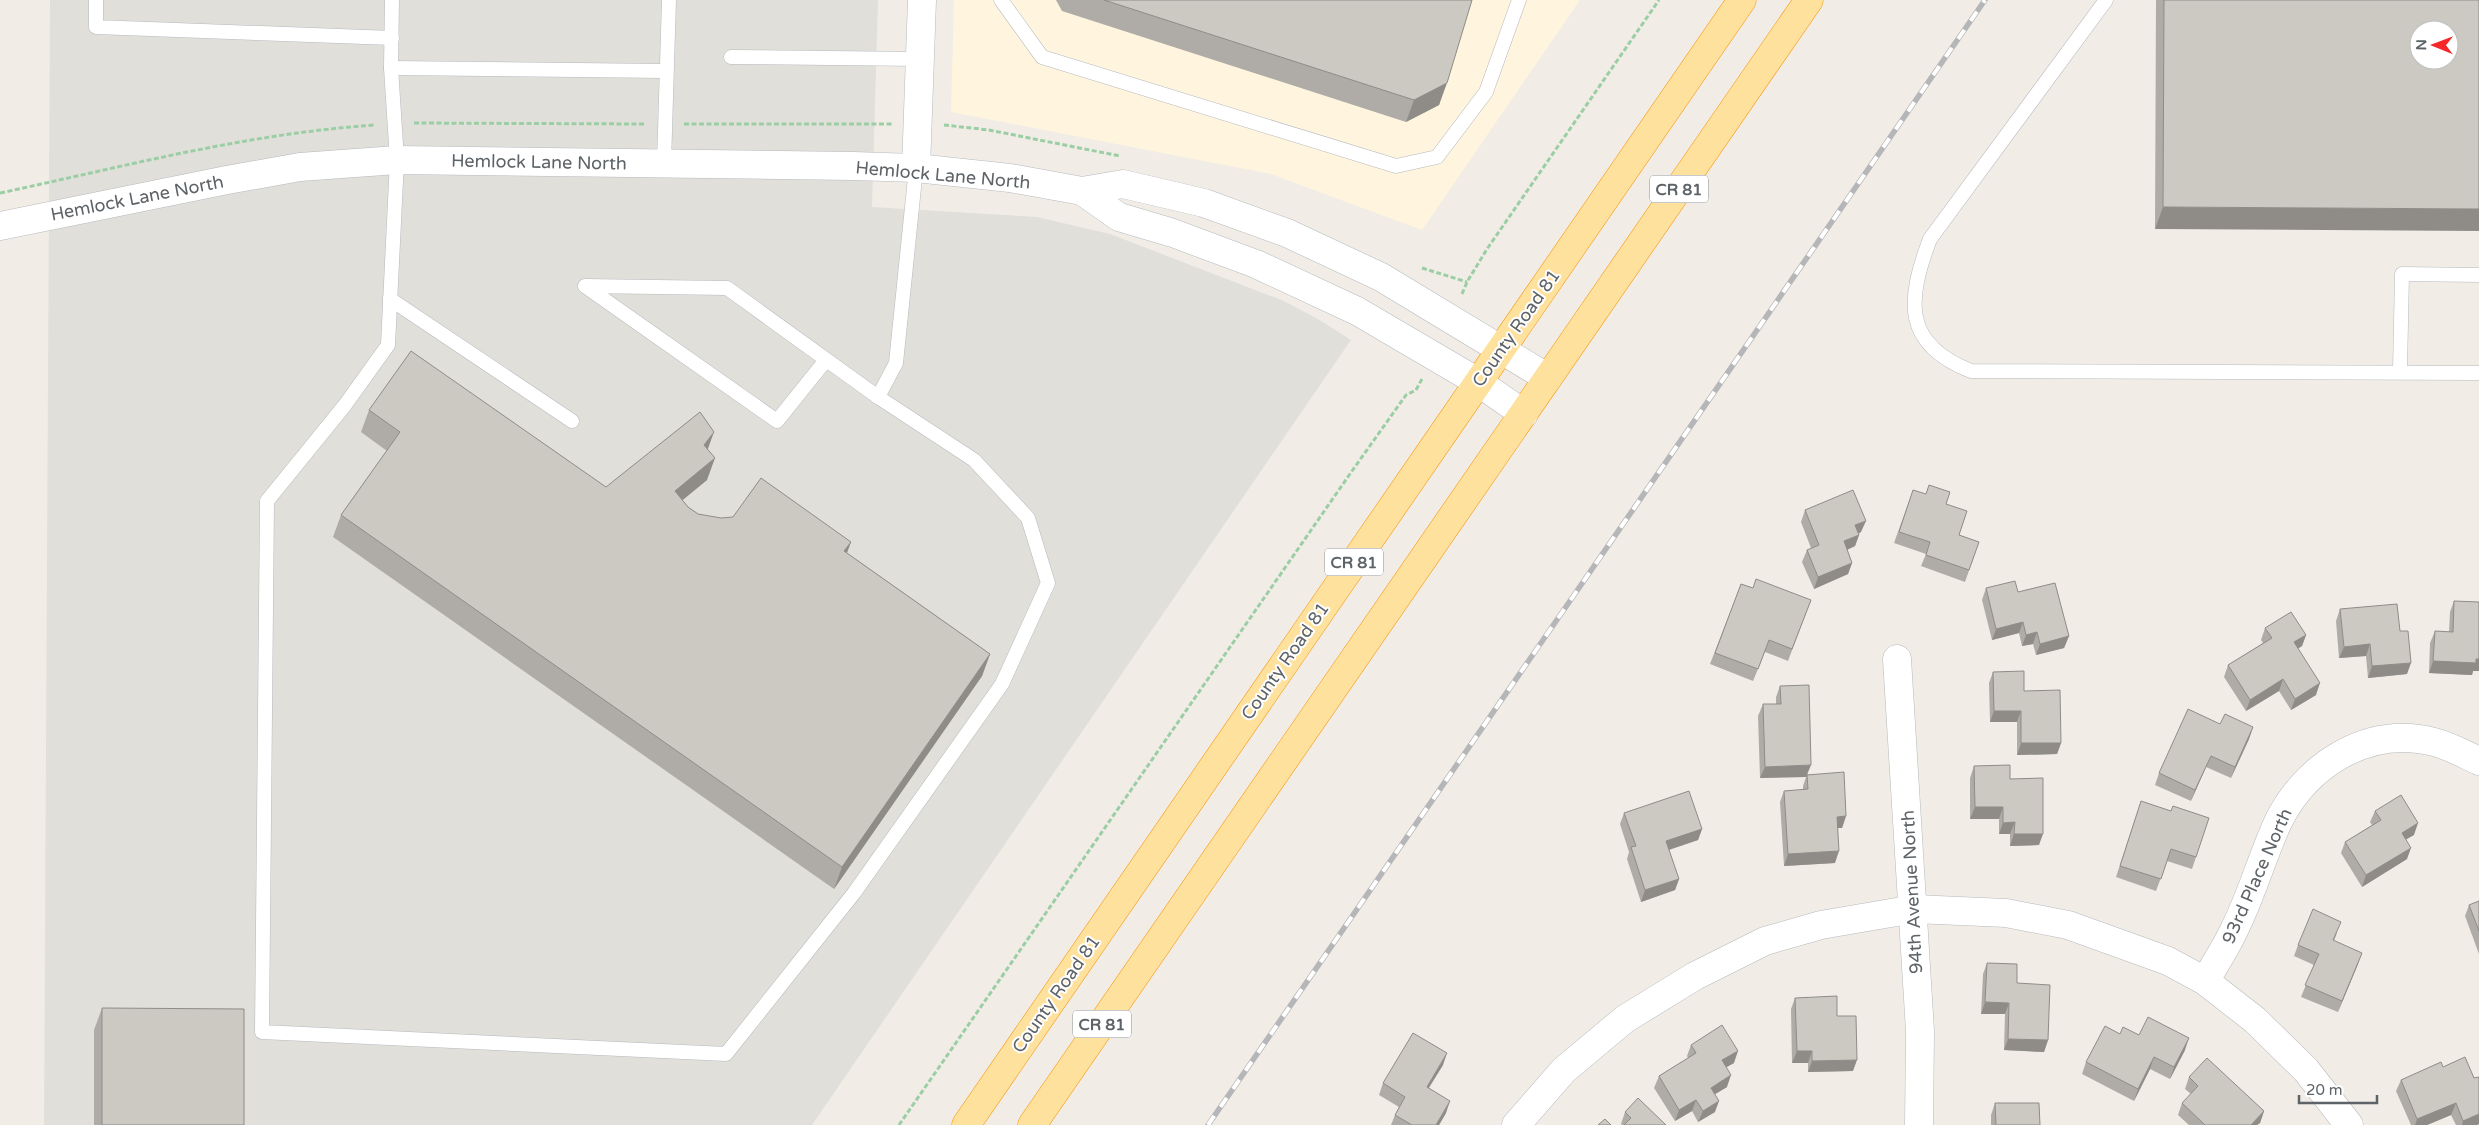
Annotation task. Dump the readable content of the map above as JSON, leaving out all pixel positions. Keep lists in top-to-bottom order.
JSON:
{
  "streets": {
    "highway": ["CR 81", "County Road 81"],
    "street": ["Hemlock Lane North", "93rd Place North", "94th Avenue North"]
  },
  "crossings": [
    ["Hemlock Lane North", "CR 81"],
    ["Hemlock Lane North", "County Road 81"]
  ],
  "scale_bar": "20 m",
  "north": "left"
}
